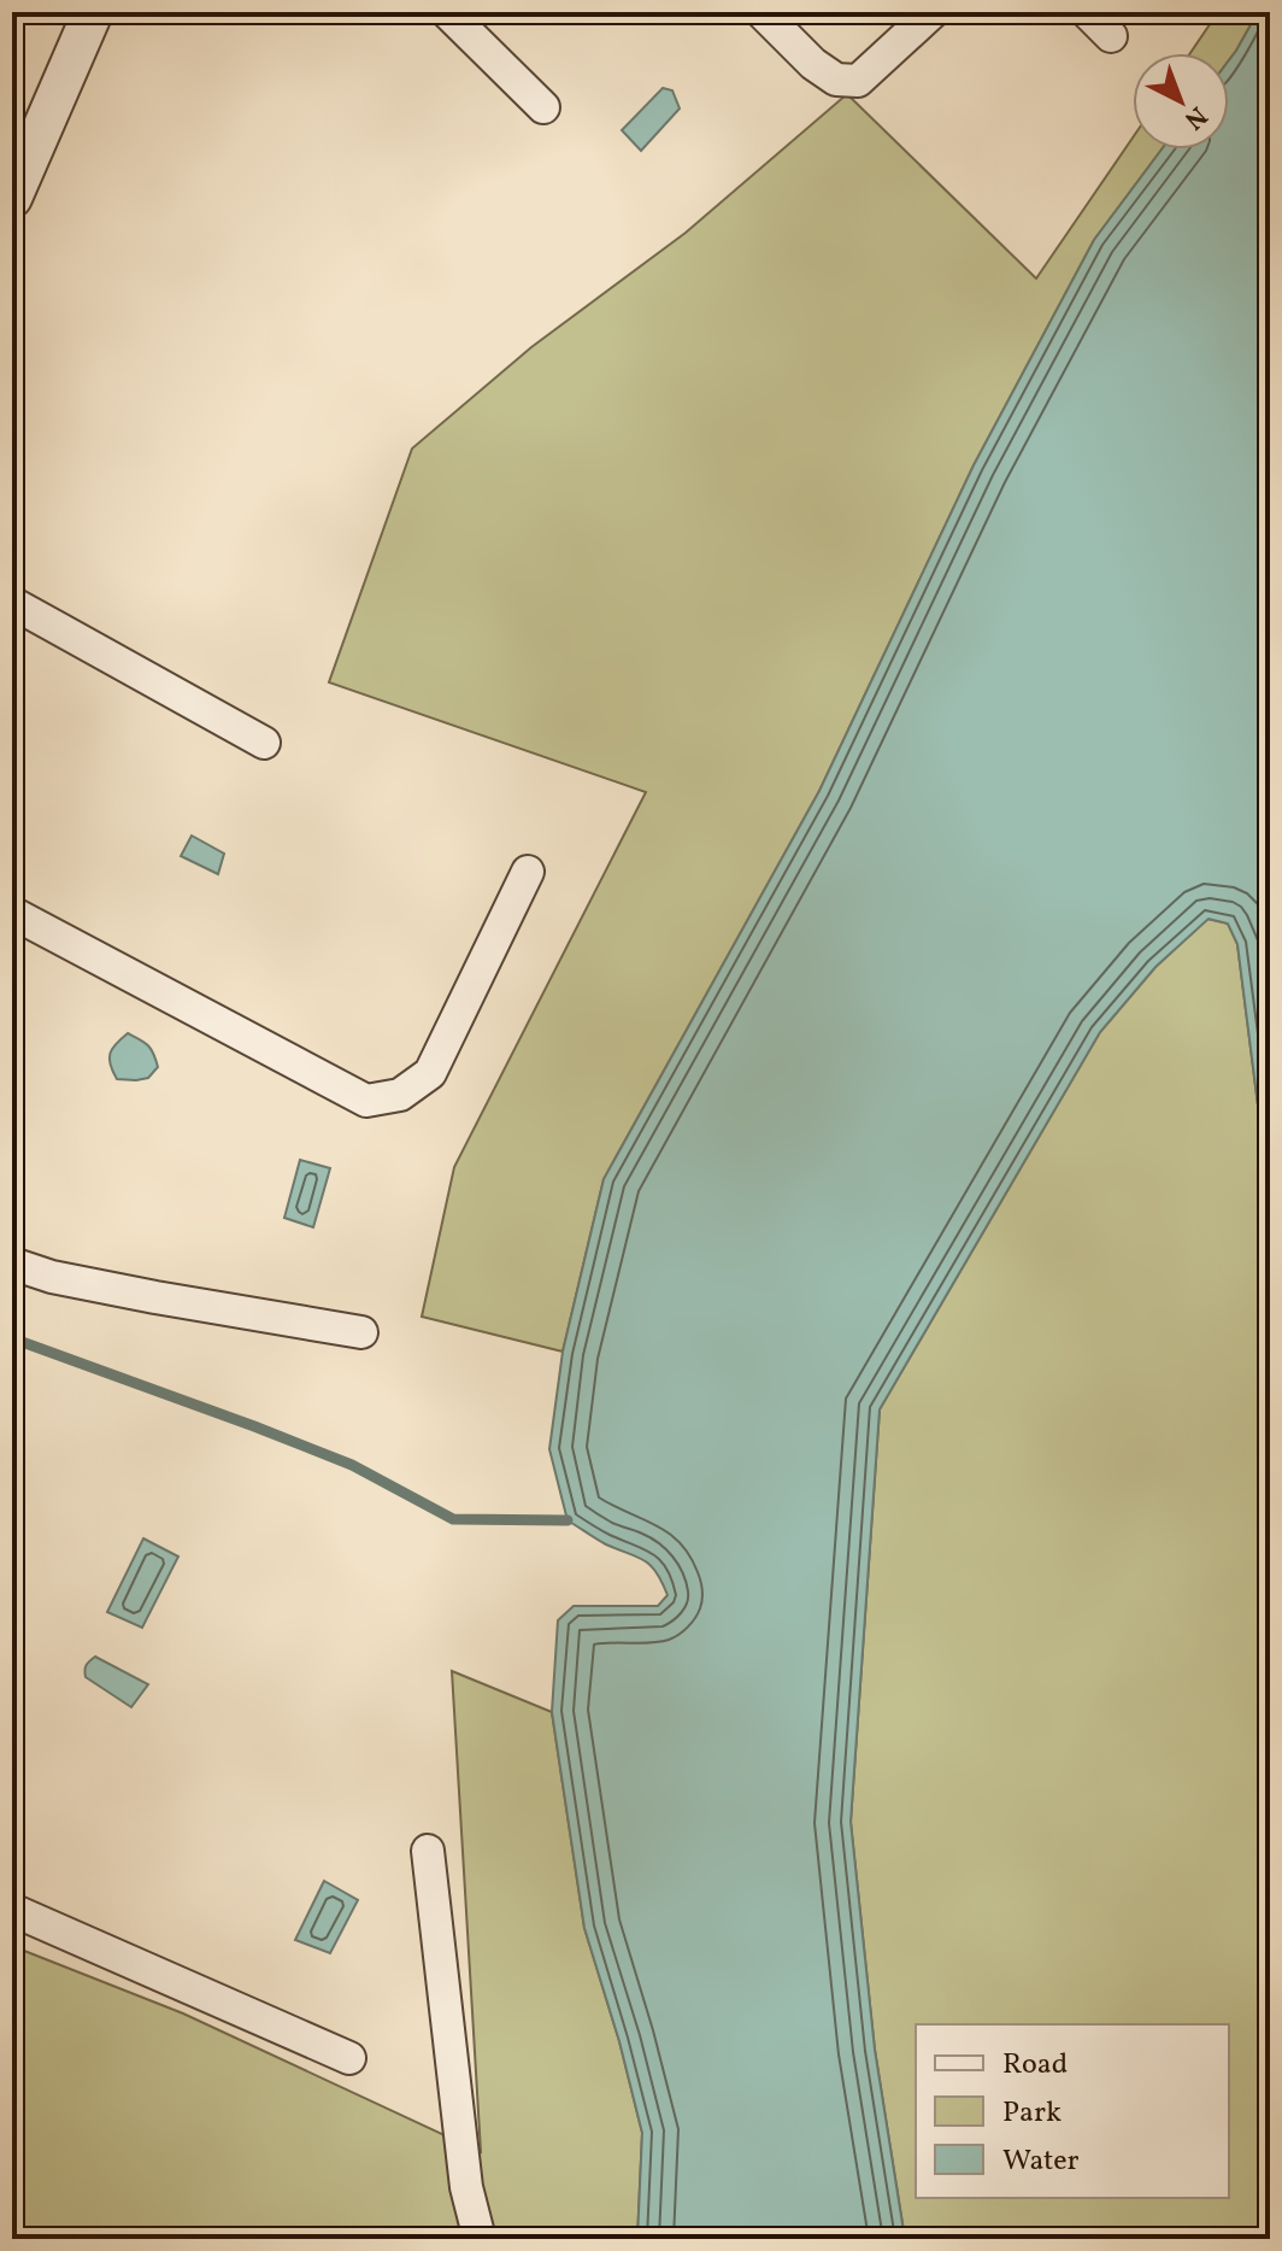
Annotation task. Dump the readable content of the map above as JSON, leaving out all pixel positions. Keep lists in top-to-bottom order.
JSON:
{
  "legend": ["Road", "Park", "Water"],
  "north": "bottom right"
}
